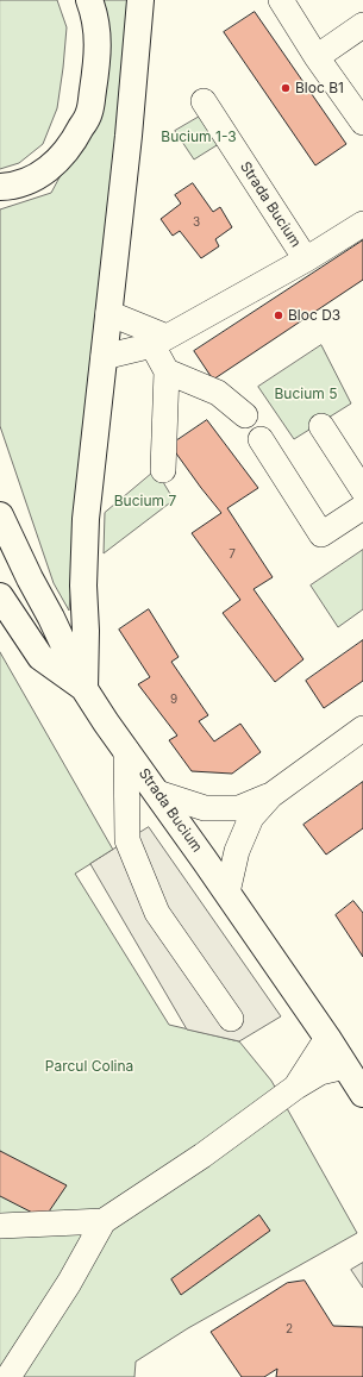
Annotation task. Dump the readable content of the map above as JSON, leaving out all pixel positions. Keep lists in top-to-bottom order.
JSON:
{
  "streets": {
    "main road": ["Strada Bucium"]
  },
  "parks": [
    "Bucium 1-3",
    "Bucium 5",
    "Bucium 7",
    "Parcul Colina"
  ],
  "places": ["Bloc B1", "Bloc D3"],
  "house_numbers": [
    "3",
    "7",
    "9",
    "2"
  ]
}
